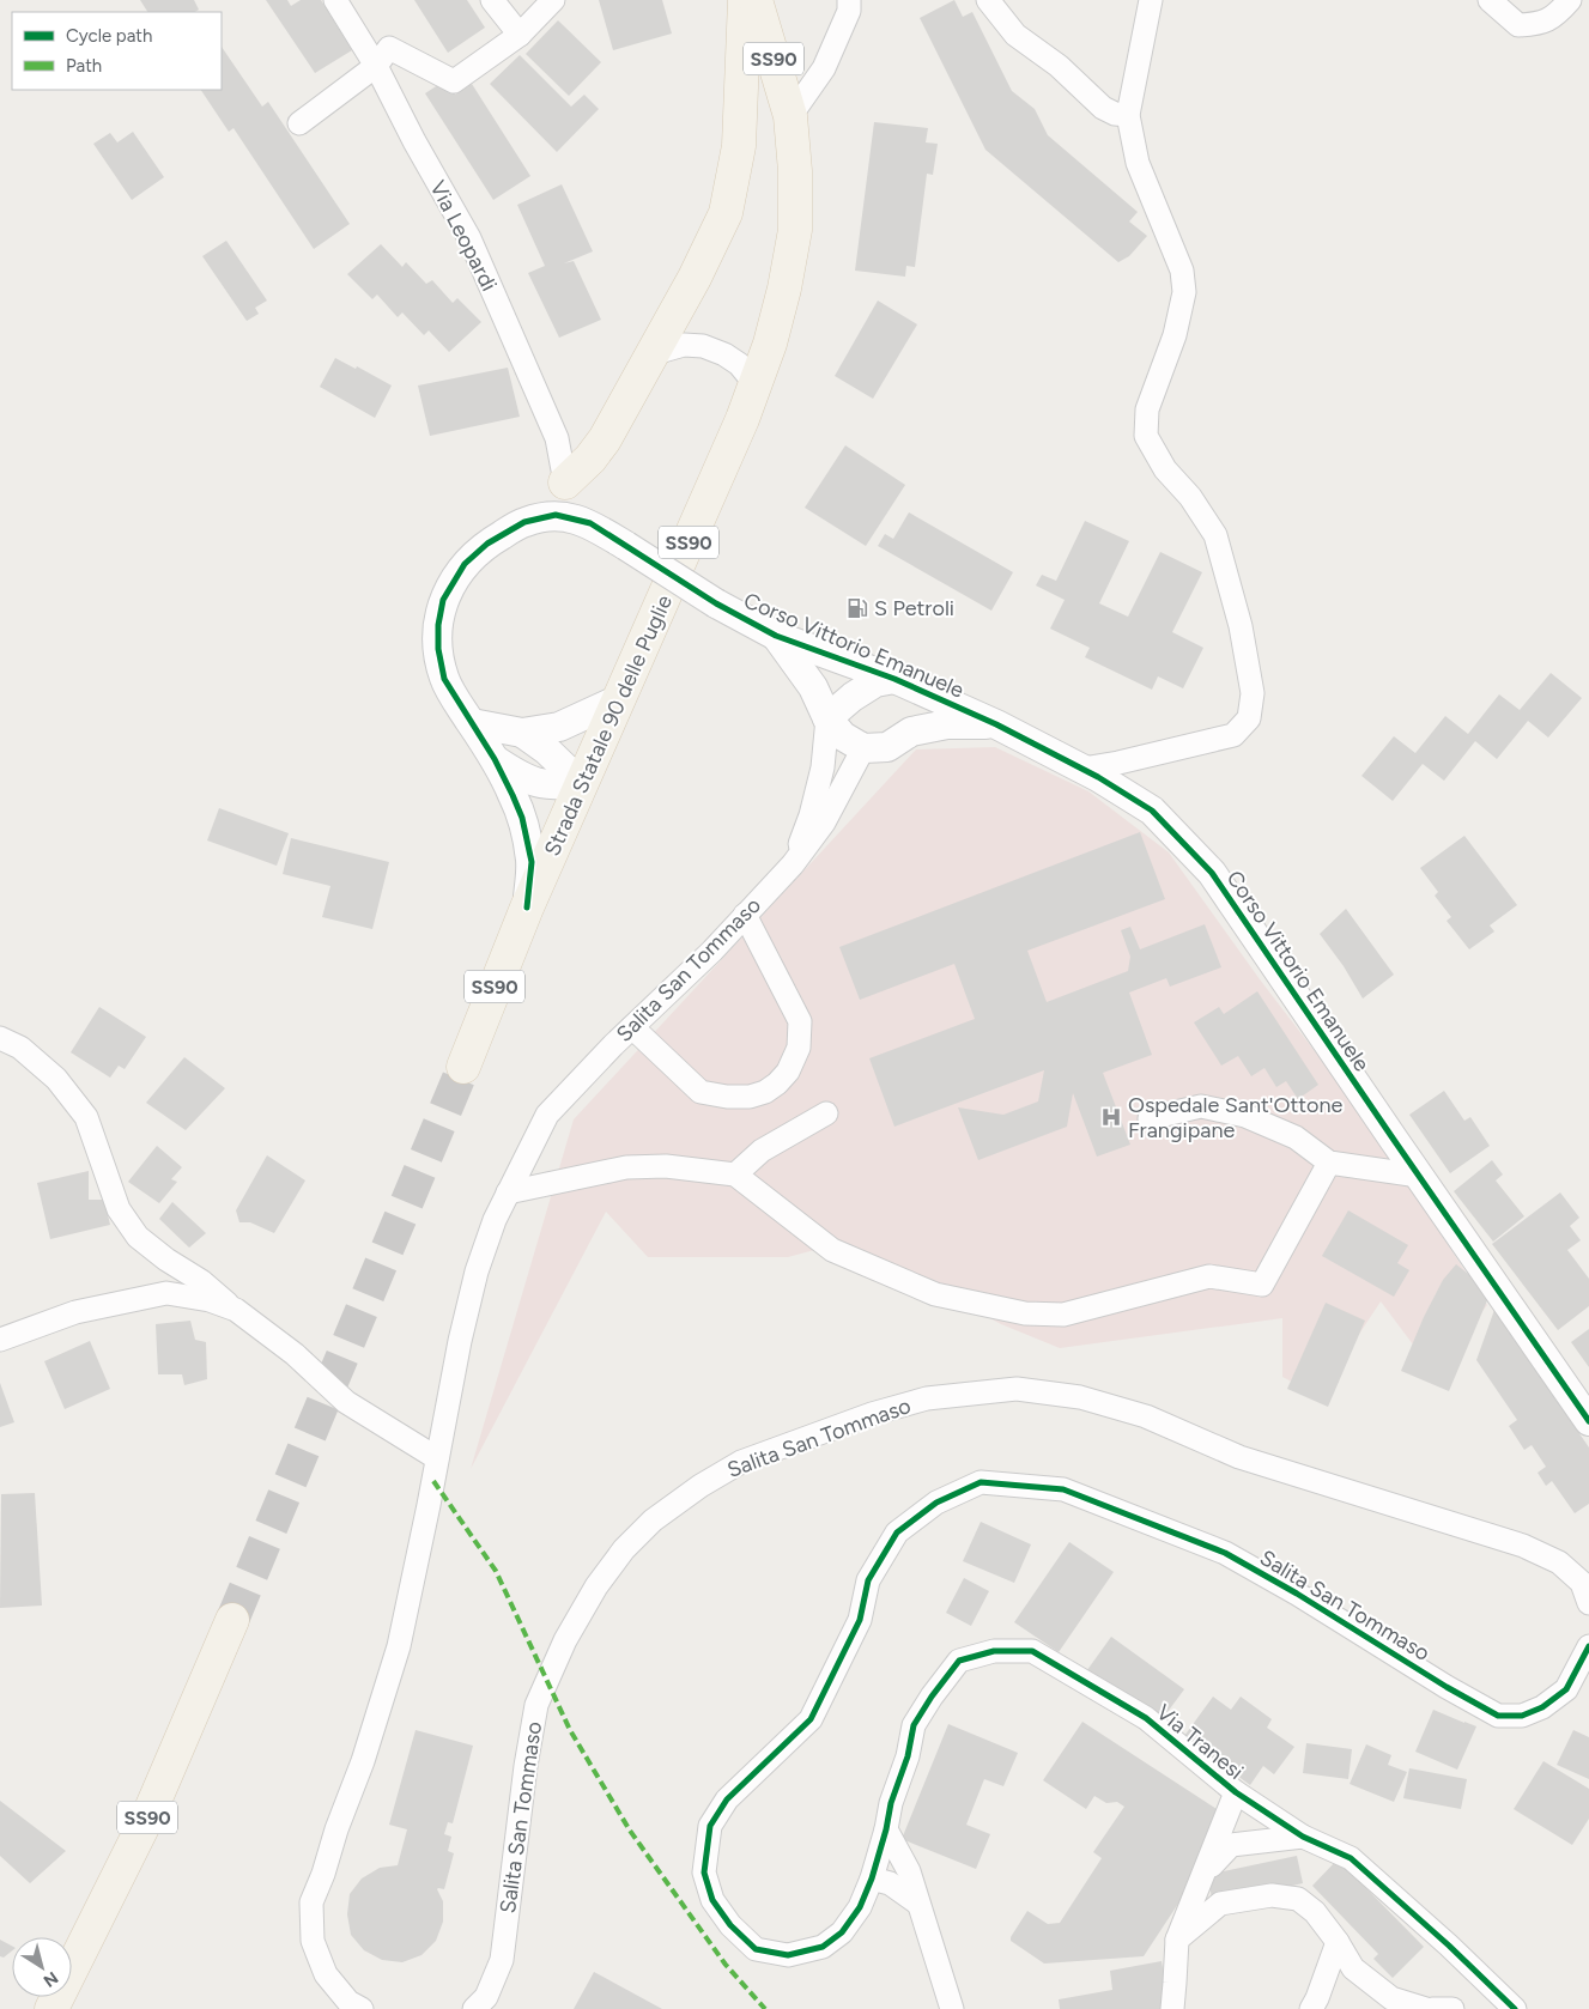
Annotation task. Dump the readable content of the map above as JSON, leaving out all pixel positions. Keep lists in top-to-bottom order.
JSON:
{
  "streets": {
    "main road": ["SS90", "Strada Statale 90 delle Puglie"],
    "street": [
      "Via Leopardi",
      "Corso Vittorio Emanuele",
      "Salita San Tommaso",
      "Via Tranesi"
    ]
  },
  "crossings": [
    ["Corso Vittorio Emanuele", "Strada Statale 90 delle Puglie"],
    ["Corso Vittorio Emanuele", "Salita San Tommaso"],
    ["Salita San Tommaso", "Via Tranesi"]
  ],
  "places": {
    "fuel station": ["S Petroli"],
    "hospital": ["Ospedale Sant'Ottone Frangipane"]
  },
  "legend": ["Cycle path", "Path"],
  "north": "bottom right"
}
